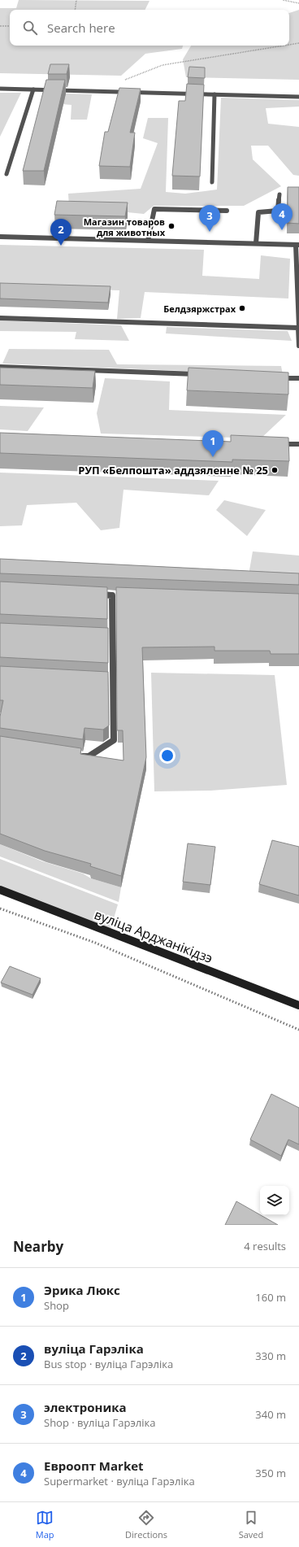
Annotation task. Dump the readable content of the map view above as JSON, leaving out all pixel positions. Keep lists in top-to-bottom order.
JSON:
{
  "streets": {
    "main road": ["вуліца Арджанікідзэ"]
  },
  "places": ["Магазин товаров для животных", "Белдзяржстрах", "РУП «Белпошта» аддзяленне № 25"],
  "page": {
    "search": "Search here",
    "pins": [
      "4",
      "3",
      "2",
      "1"
    ],
    "heading": ["Nearby", "4 results"],
    "list": [
      {
        "mark": "1",
        "name": "Эрика Люкс",
        "note": "Shop",
        "value": "160 m"
      },
      {
        "mark": "2",
        "name": "вуліца Гарэліка",
        "note": "Bus stop · вуліца Гарэліка",
        "value": "330 m"
      },
      {
        "mark": "3",
        "name": "электроника",
        "note": "Shop · вуліца Гарэліка",
        "value": "340 m"
      },
      {
        "mark": "4",
        "name": "Евроопт Market",
        "note": "Supermarket · вуліца Гарэліка",
        "value": "350 m"
      }
    ],
    "nav": ["Map", "Directions", "Saved"]
  }
}
